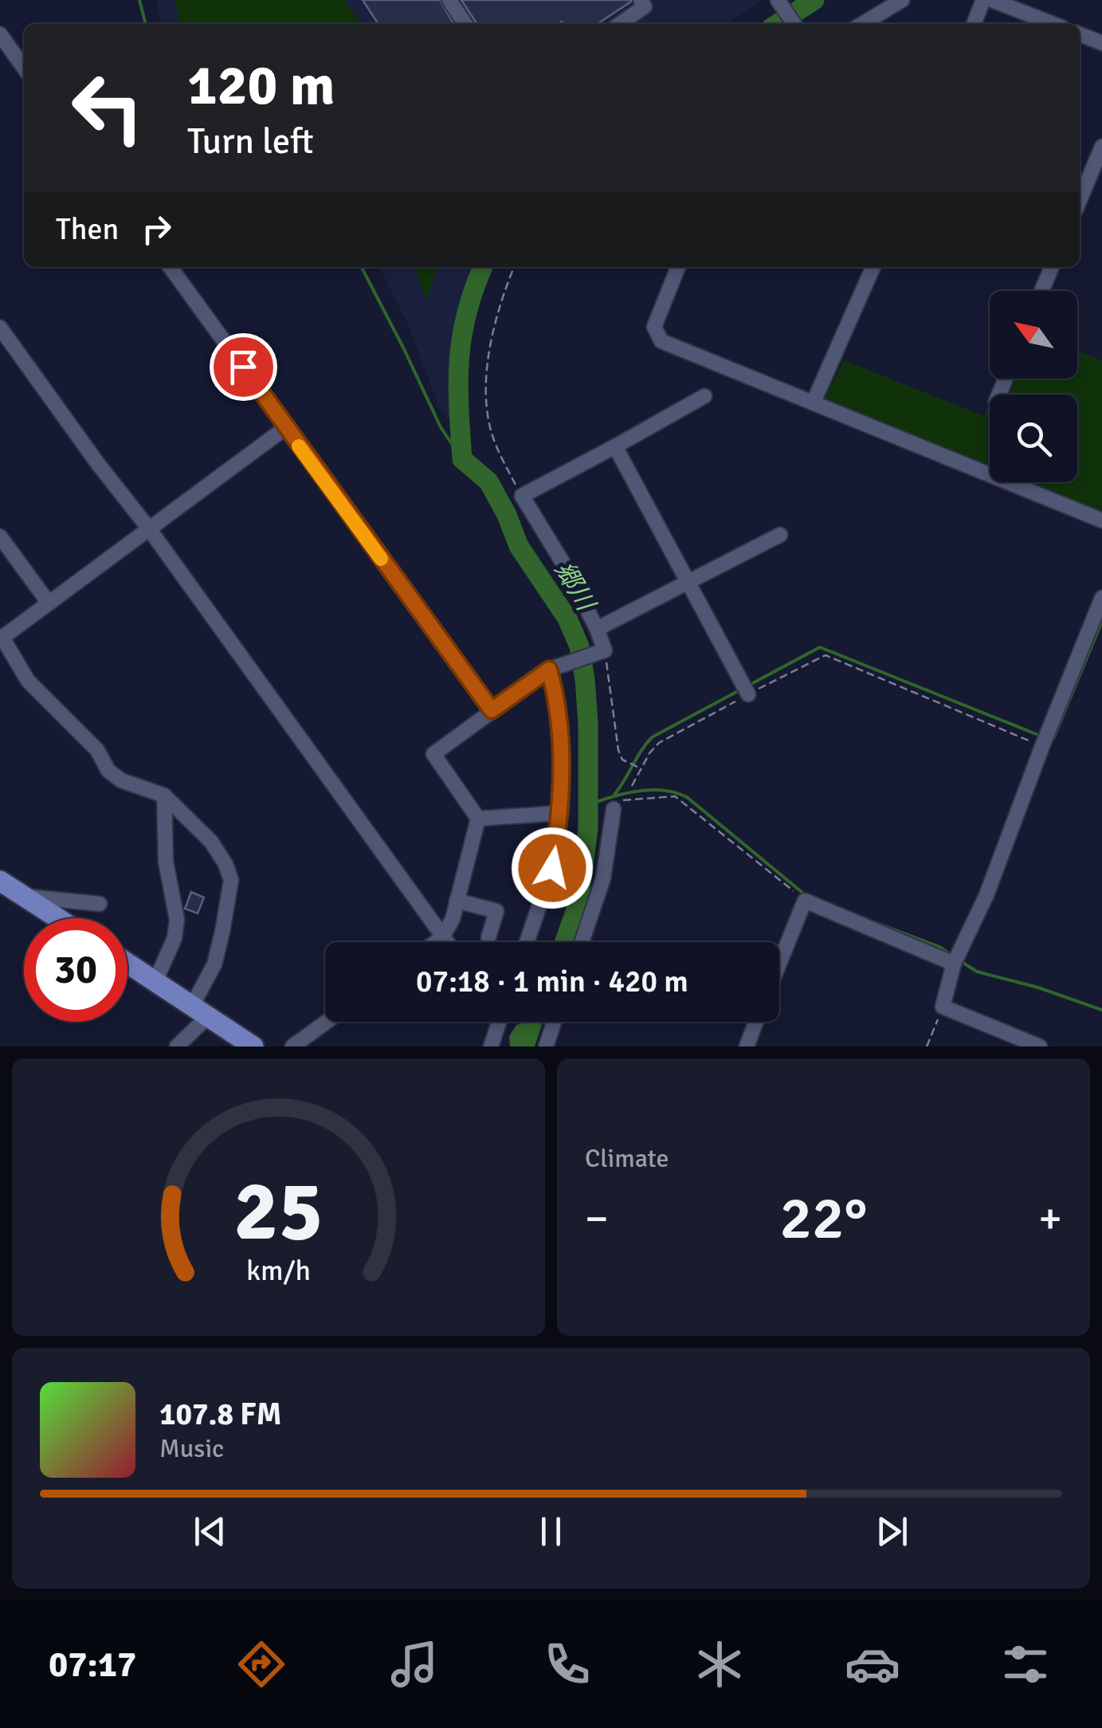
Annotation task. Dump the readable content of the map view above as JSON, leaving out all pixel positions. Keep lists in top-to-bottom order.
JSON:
{
  "water": ["郷川"],
  "north": "top left",
  "page": {
    "turn": ["120 m", "Turn left"],
    "then": "Then",
    "limit": "30",
    "trip": "07:18 · 1 min · 420 m",
    "tile": "Climate",
    "heat": ["−", "22°", "+"],
    "song": ["107.8 FM", "Music"],
    "tabs": "07:17",
    "gauge": ["25", "km/h"]
  }
}
